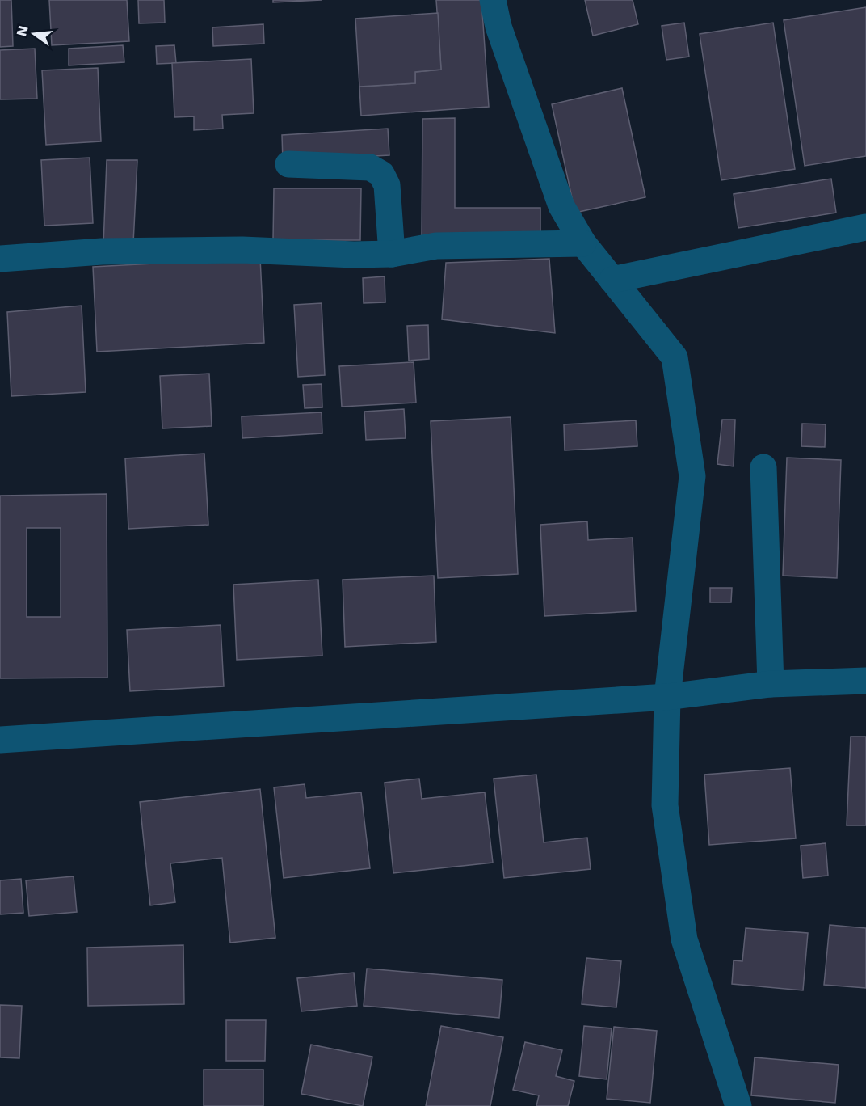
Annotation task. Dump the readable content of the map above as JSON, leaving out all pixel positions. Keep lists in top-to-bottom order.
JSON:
{
  "north": "left"
}
